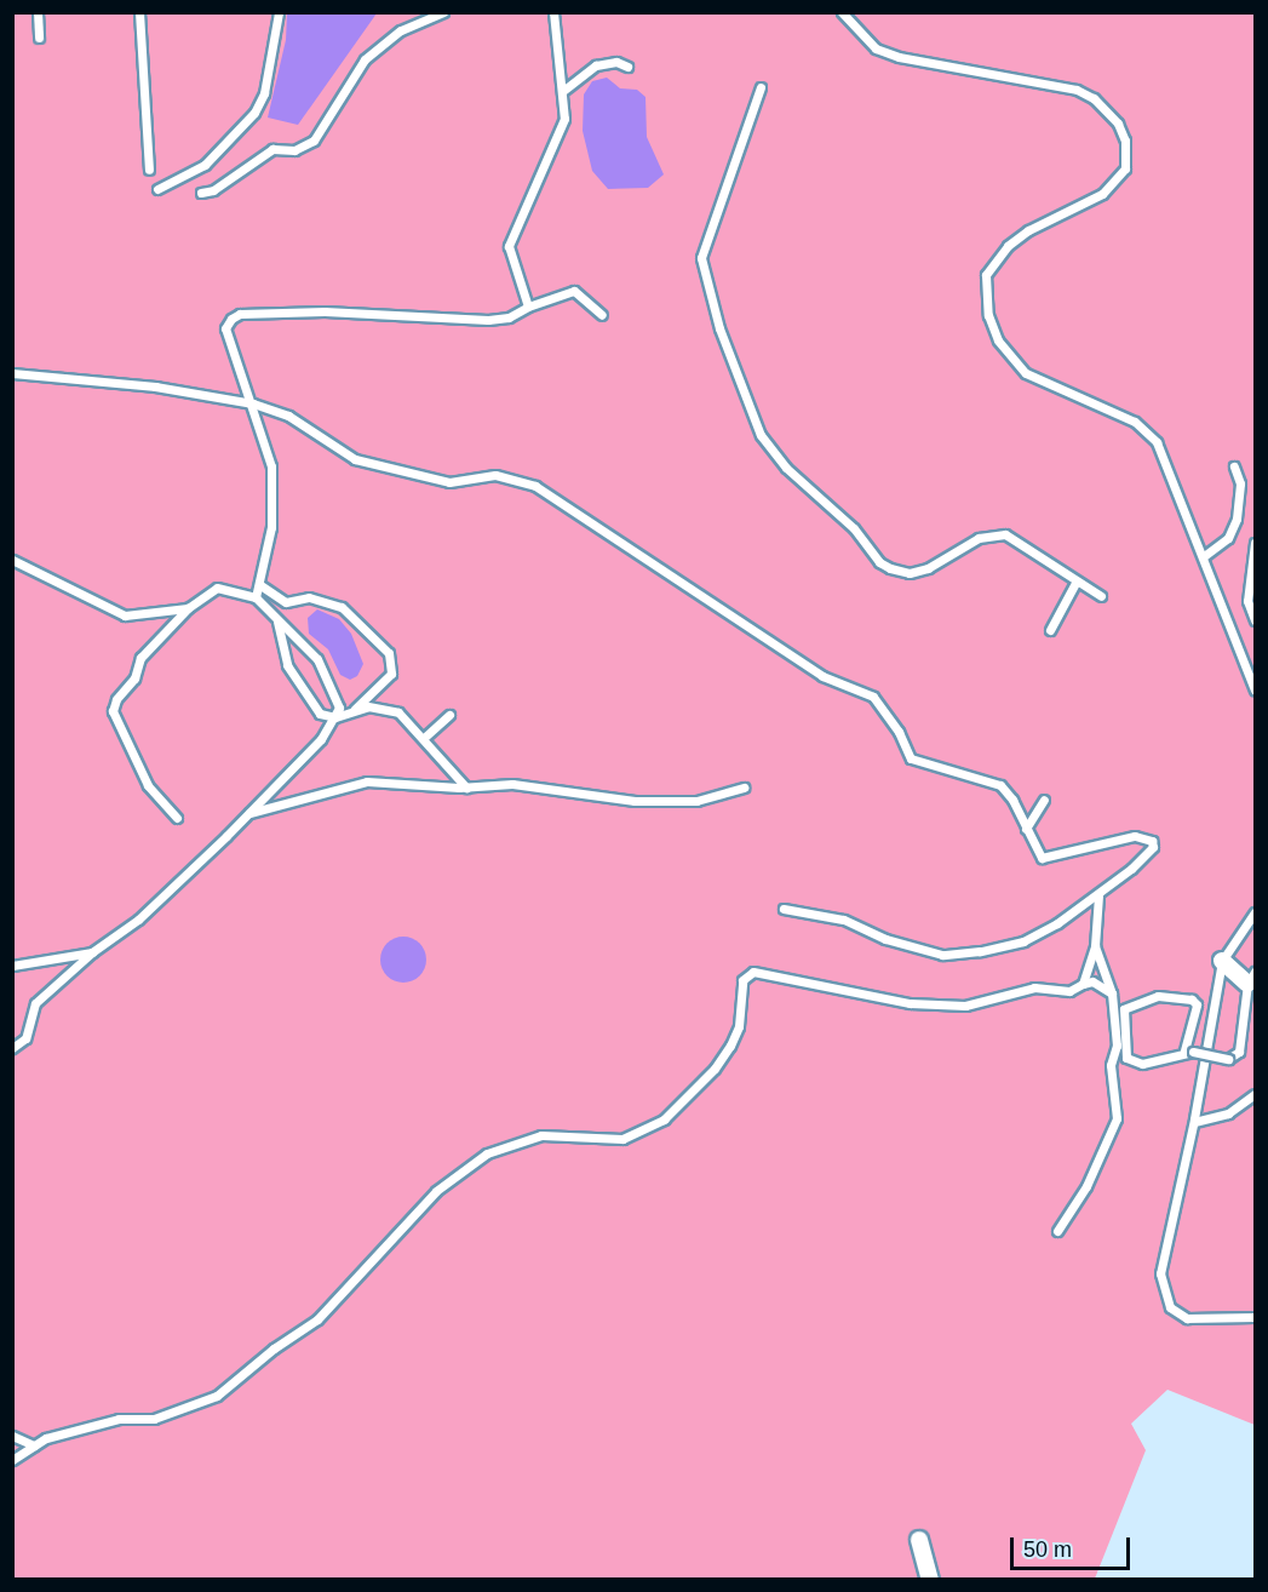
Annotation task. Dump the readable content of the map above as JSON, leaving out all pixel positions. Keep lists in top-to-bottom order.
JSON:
{
  "scale_bar": "50 m"
}
